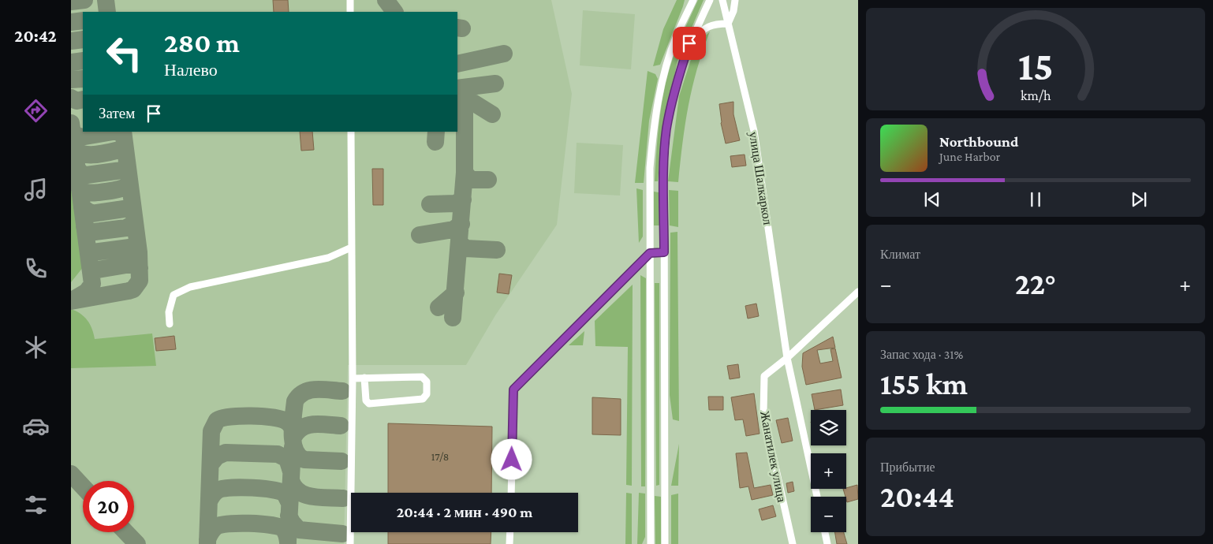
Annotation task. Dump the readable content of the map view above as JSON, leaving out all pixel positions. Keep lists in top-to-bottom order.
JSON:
{
  "streets": {
    "street": ["улица Шалкаркол", "Жанатилек улица"]
  },
  "crossings": [
    ["улица Шалкаркол", "Жанатилек улица"]
  ],
  "house_numbers": ["17/8"],
  "page": {
    "tabs": "20:42",
    "turn": ["280 m", "Налево"],
    "then": "Затем",
    "song": ["Northbound", "June Harbor"],
    "tile": [
      "Климат",
      ["Запас хода · 31%", "155 km"],
      ["Прибытие", "20:44"]
    ],
    "heat": ["−", "22°", "+"],
    "map_buttons": ["+", "−"],
    "limit": "20",
    "trip": "20:44 · 2 мин · 490 m",
    "gauge": ["15", "km/h"]
  }
}
